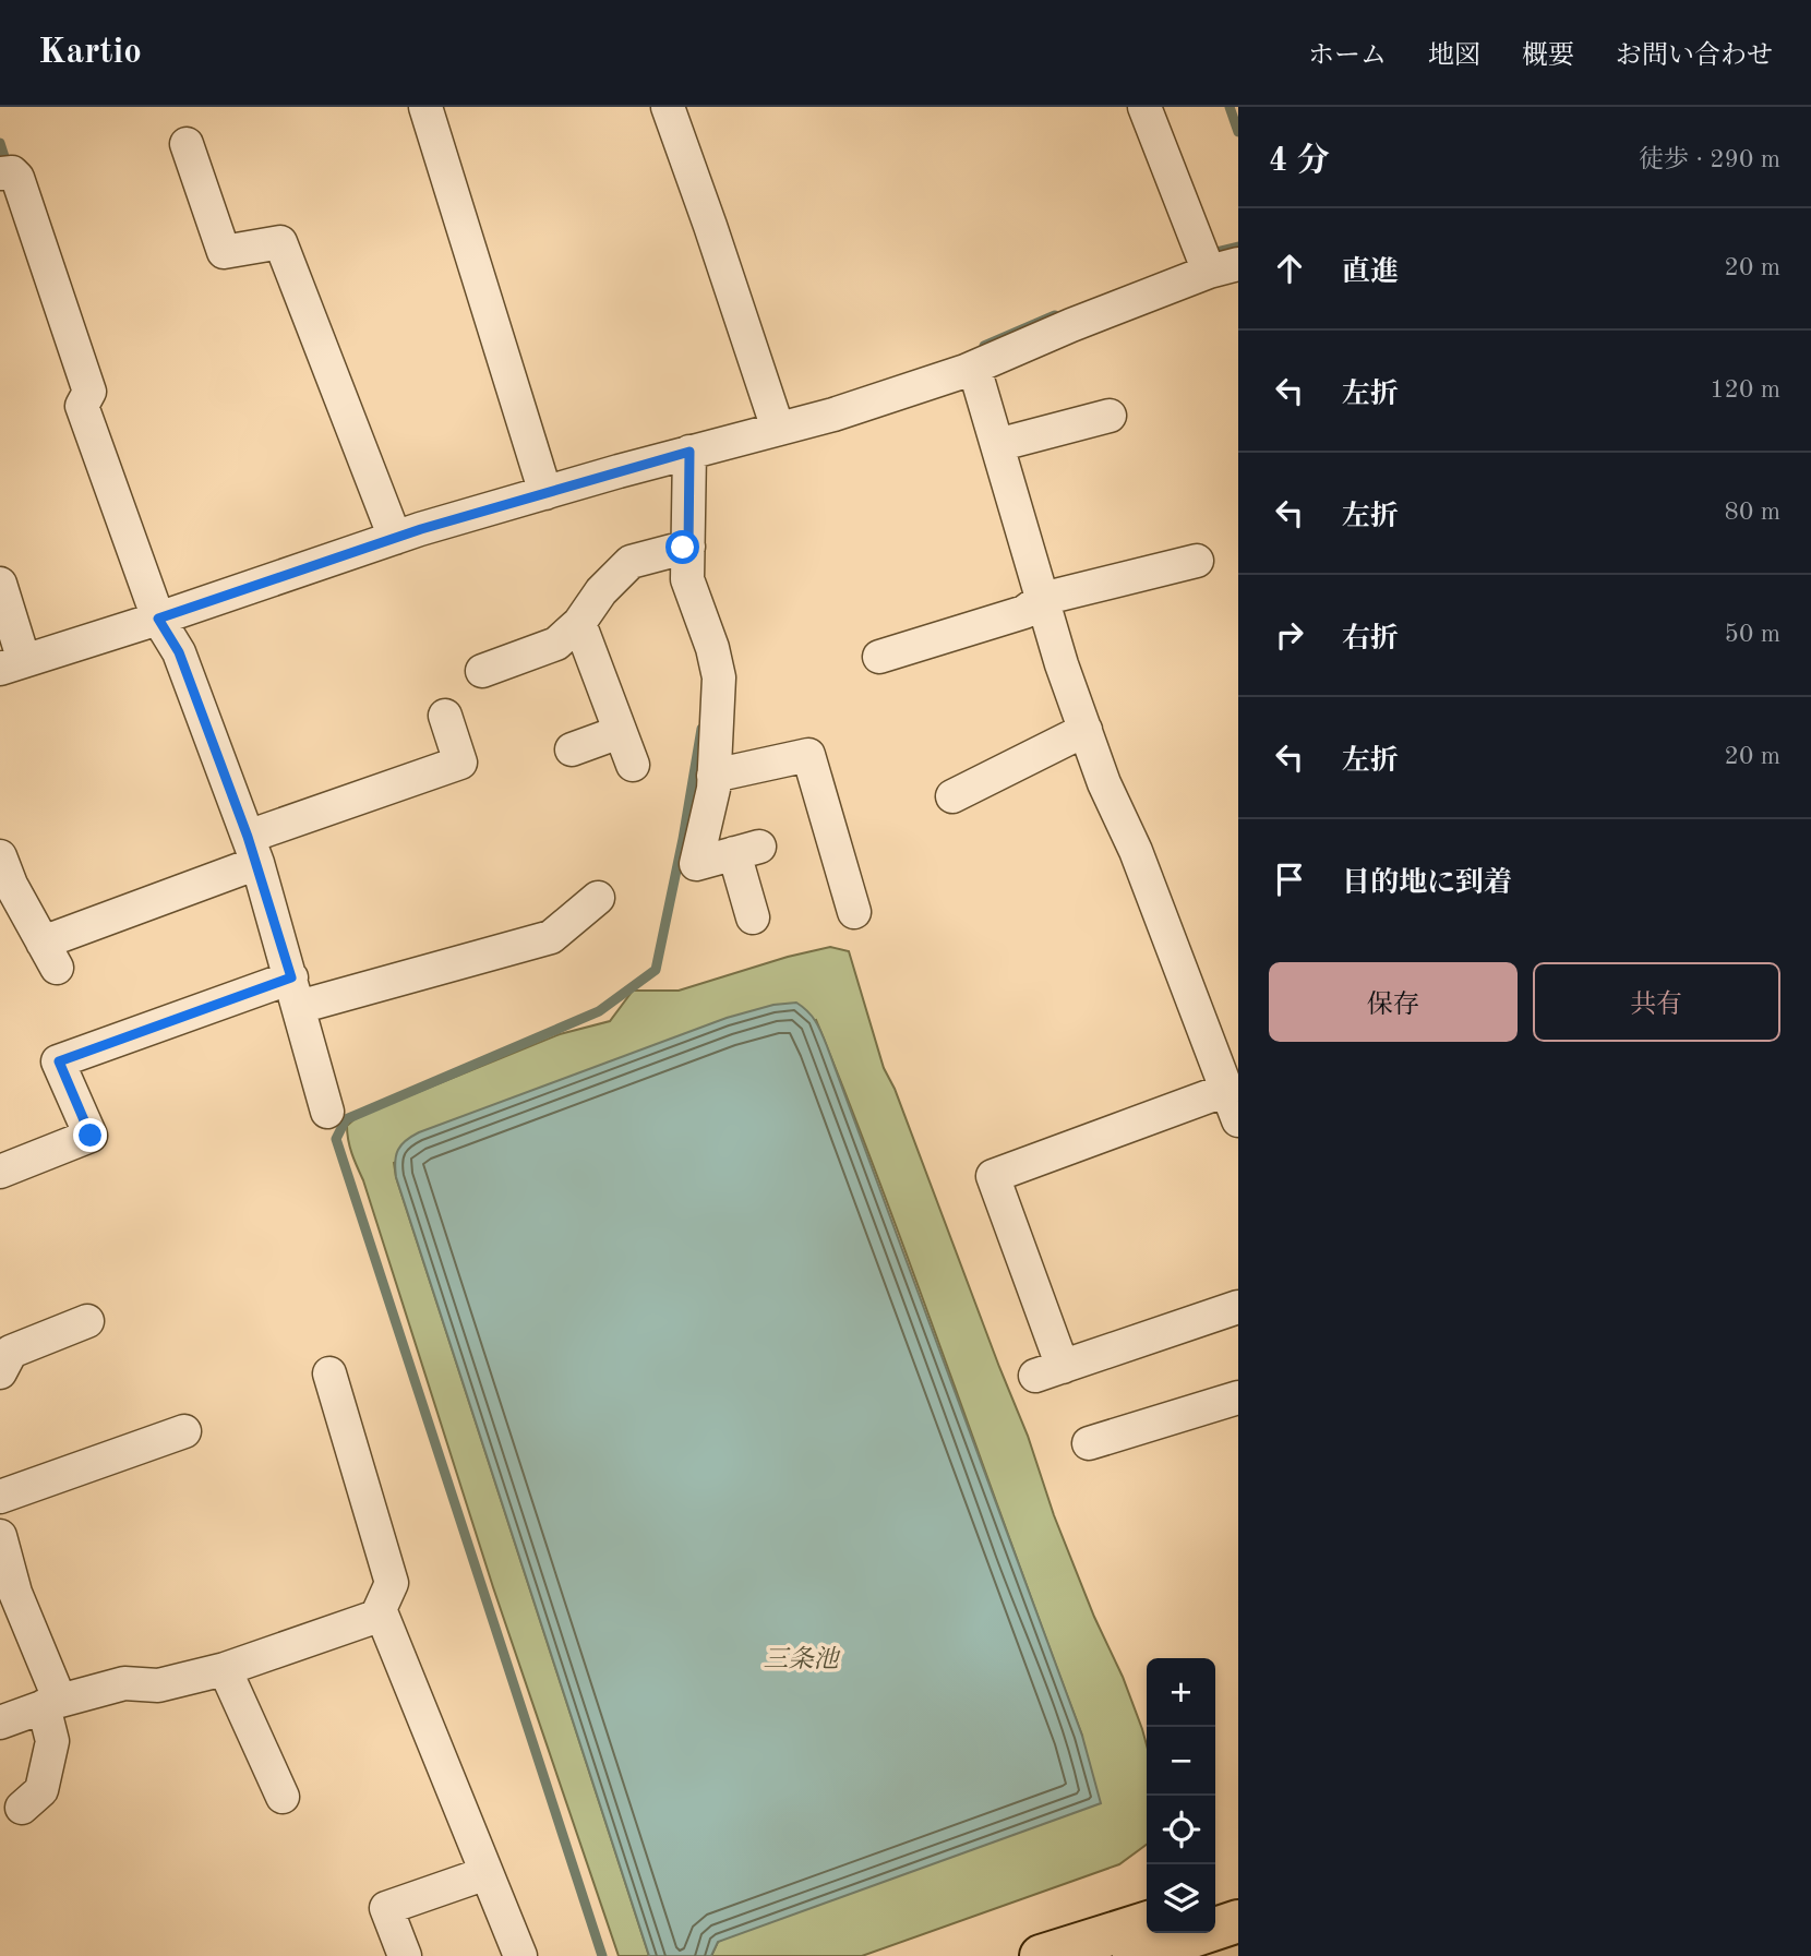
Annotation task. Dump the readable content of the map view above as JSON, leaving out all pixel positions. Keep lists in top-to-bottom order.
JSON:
{
  "water": ["三条池"],
  "page": {
    "header": "Kartio",
    "nav": [
      "ホーム",
      "地図",
      "概要",
      "お問い合わせ"
    ],
    "heading": ["4 分", "徒歩 · 290 m"],
    "list": [
      ["直進", "20 m"],
      ["左折", "120 m"],
      ["左折", "80 m"],
      ["右折", "50 m"],
      ["左折", "20 m"],
      "目的地に到着"
    ],
    "buttons": ["保存", "共有"],
    "map_buttons": ["+", "−"]
  }
}
